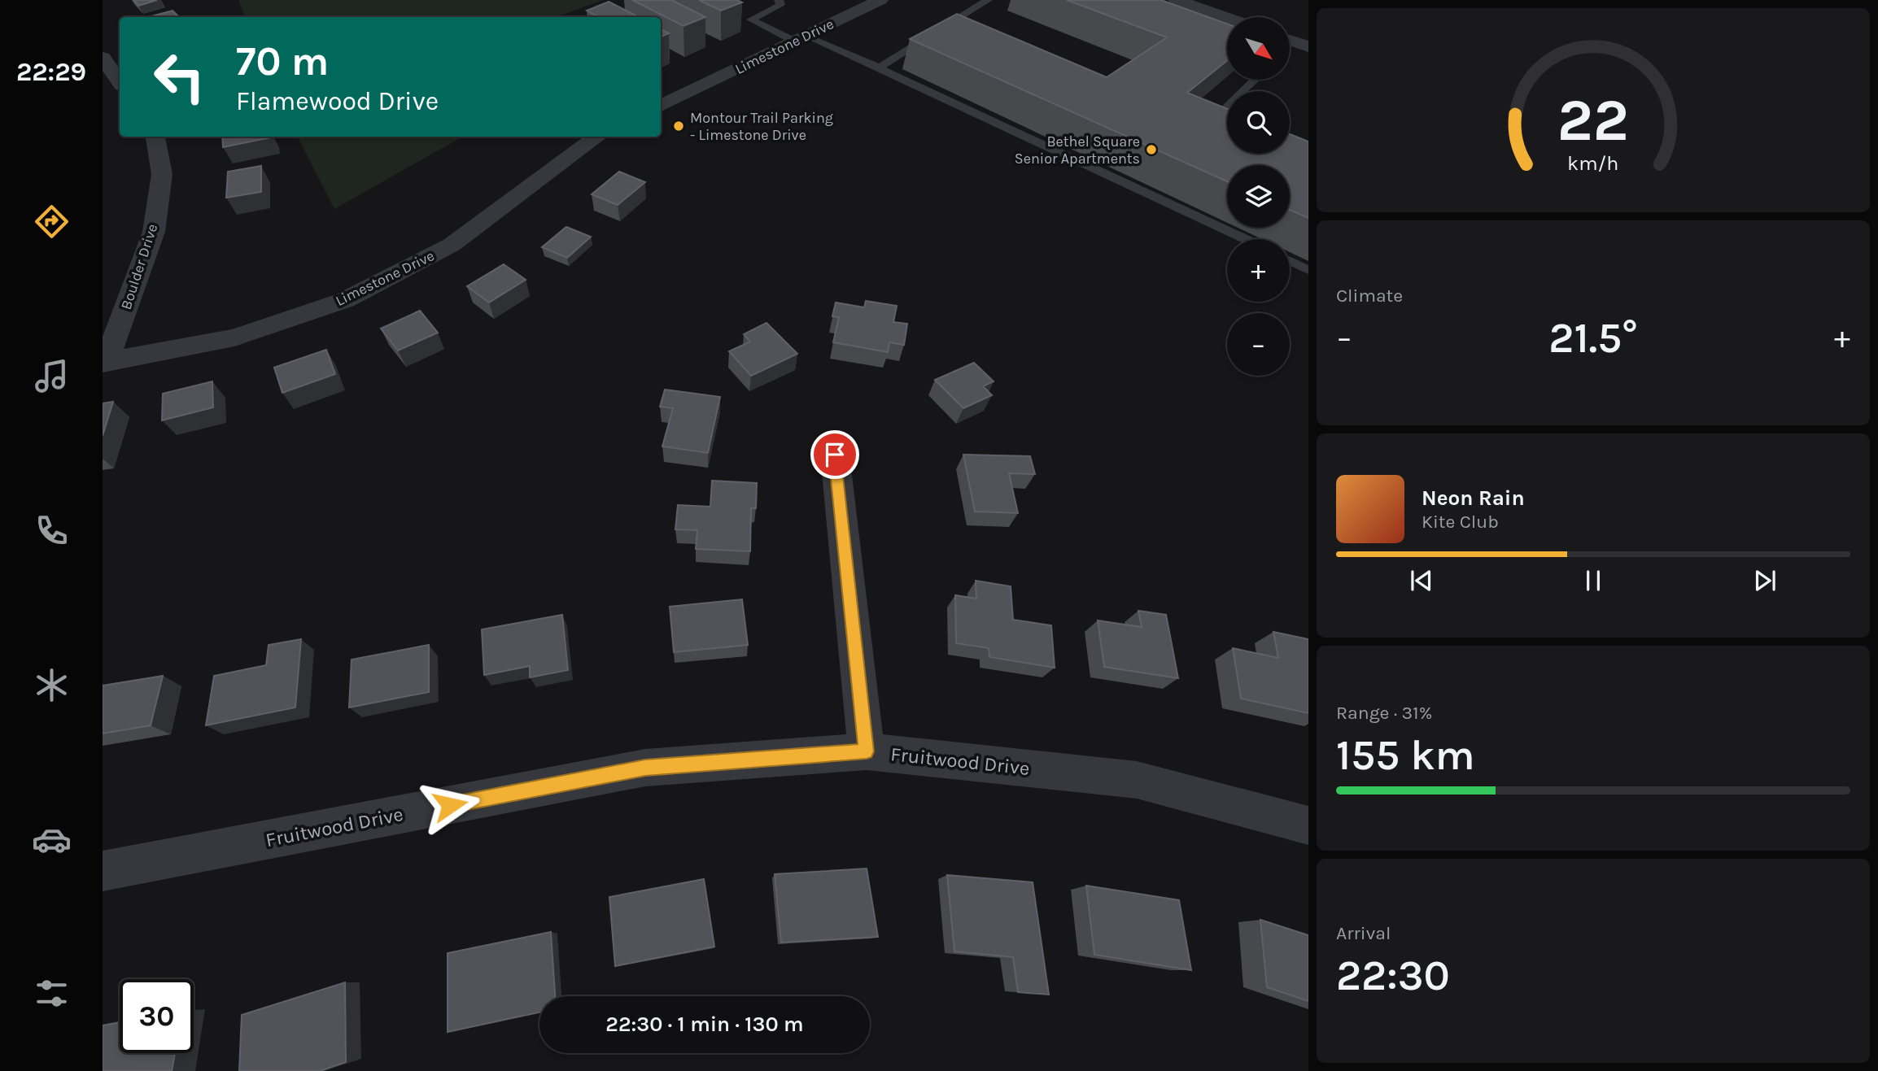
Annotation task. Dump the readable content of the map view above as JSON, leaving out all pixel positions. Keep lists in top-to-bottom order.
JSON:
{
  "streets": {
    "street": ["Limestone Drive", "Boulder Drive", "Fruitwood Drive"]
  },
  "crossings": [
    ["Limestone Drive", "Boulder Drive"]
  ],
  "places": ["Montour Trail Parking - Limestone Drive", "Bethel Square Senior Apartments"],
  "north": "bottom right",
  "page": {
    "tabs": "22:29",
    "map_buttons": ["+", "−"],
    "turn": ["70 m", "Flamewood Drive"],
    "tile": [
      "Climate",
      ["Range · 31%", "155 km"],
      ["Arrival", "22:30"]
    ],
    "heat": ["−", "21.5°", "+"],
    "song": ["Neon Rain", "Kite Club"],
    "limit": "30",
    "trip": "22:30 · 1 min · 130 m",
    "gauge": ["22", "km/h"]
  }
}
